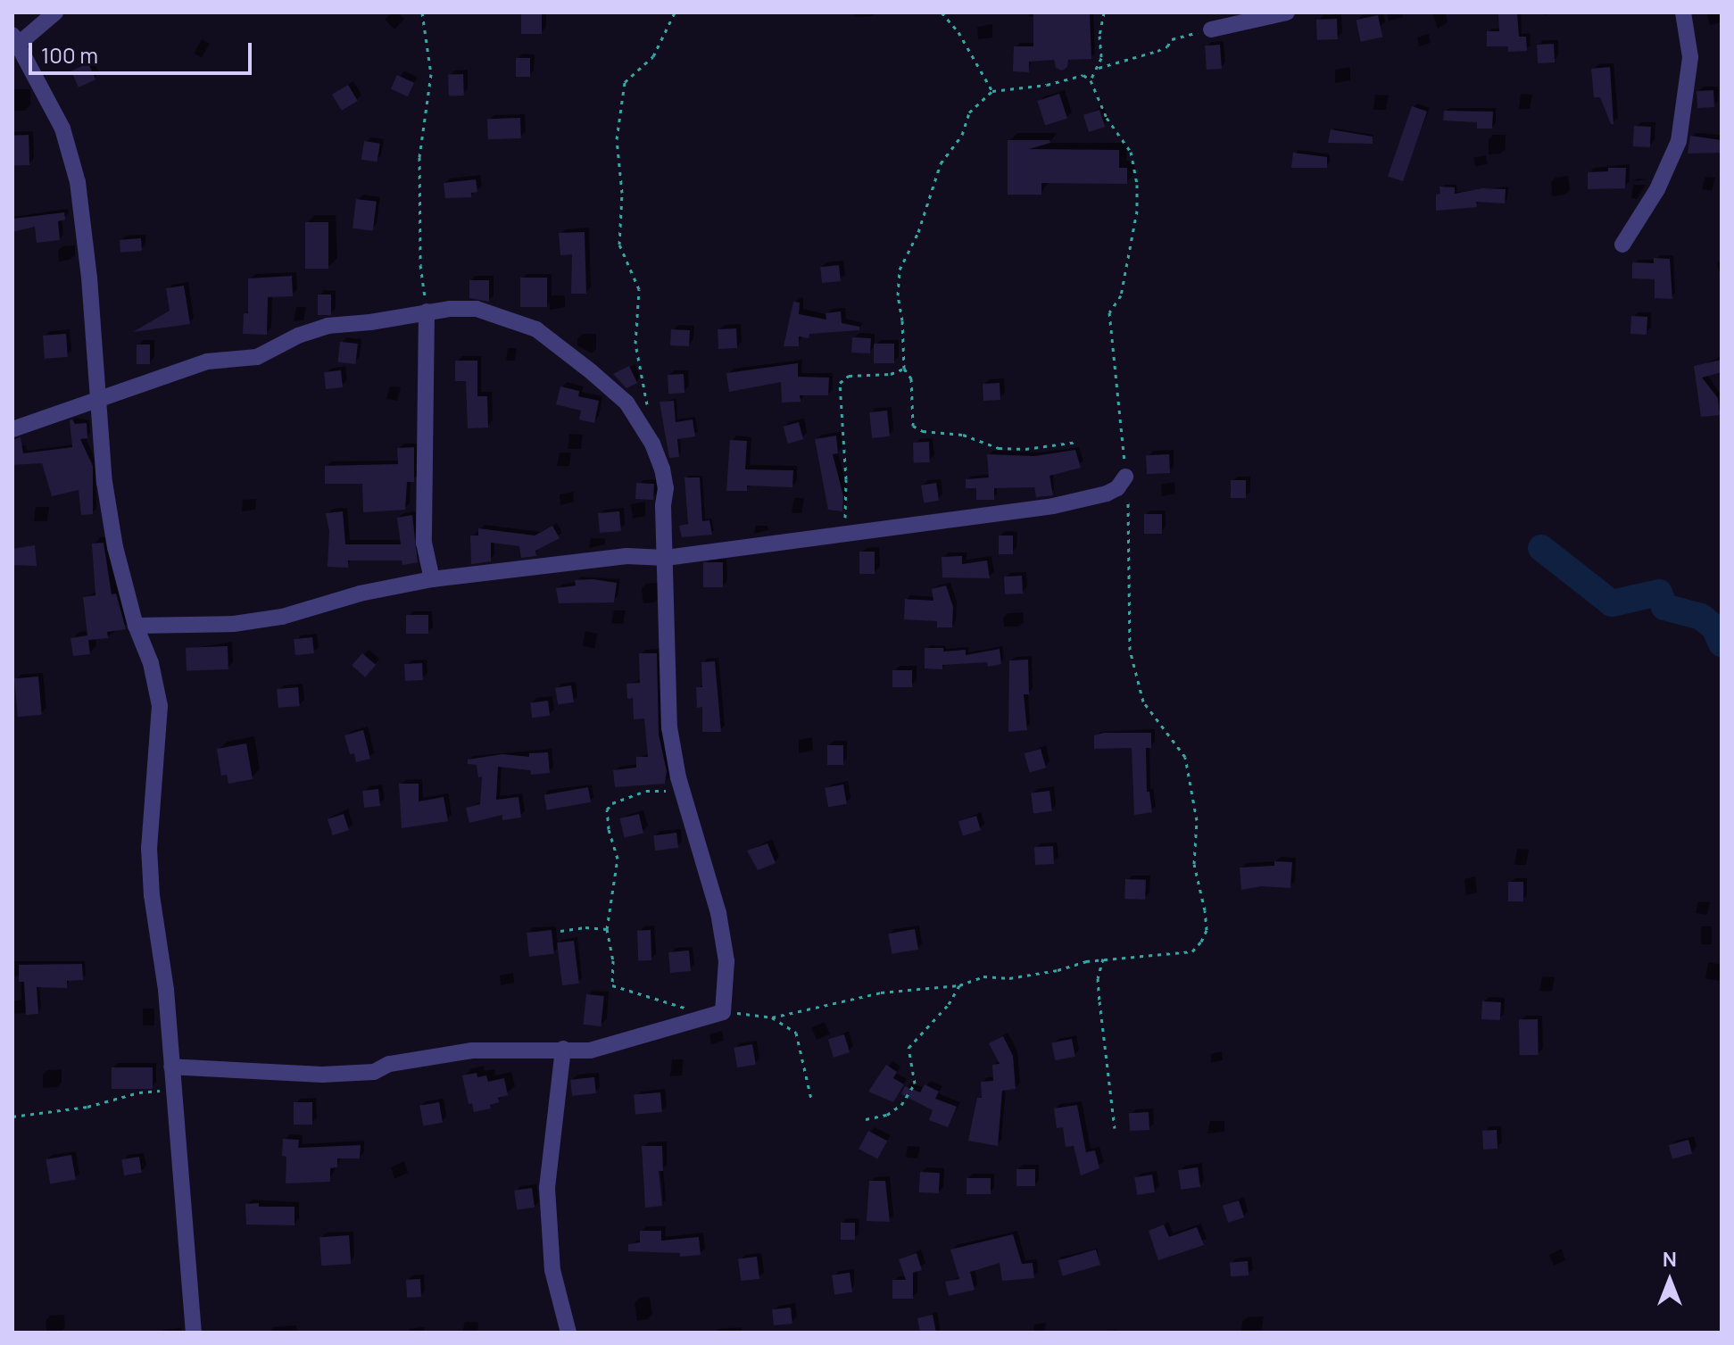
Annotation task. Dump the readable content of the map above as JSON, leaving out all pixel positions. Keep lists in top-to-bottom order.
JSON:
{
  "scale_bar": "100 m",
  "north": "top"
}
